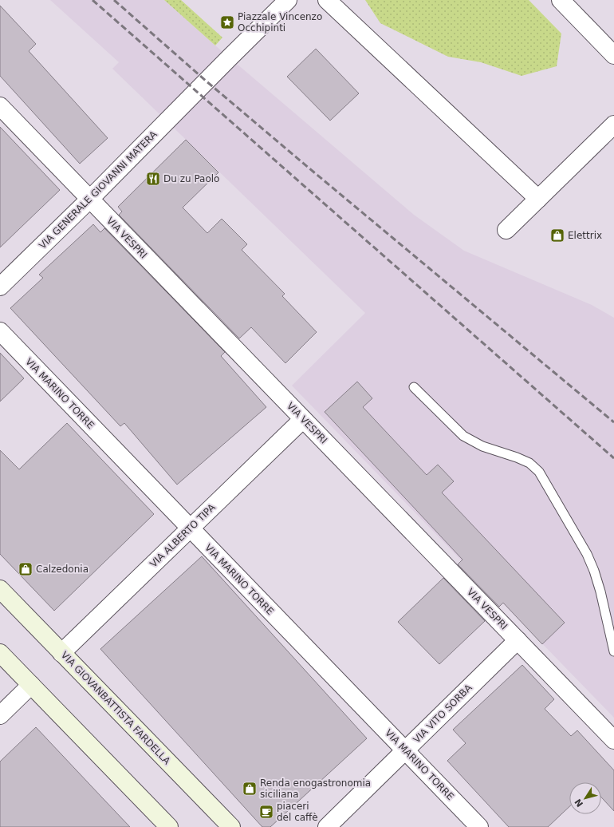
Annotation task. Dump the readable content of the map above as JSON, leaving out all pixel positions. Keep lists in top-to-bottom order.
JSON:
{
  "streets": {
    "main road": ["VIA GIOVANBATTISTA FARDELLA"],
    "street": [
      "VIA GENERALE GIOVANNI MATERA",
      "VIA VESPRI",
      "VIA MARINO TORRE",
      "VIA ALBERTO TIPA",
      "VIA VITO SORBA"
    ]
  },
  "crossings": [
    ["VIA GENERALE GIOVANNI MATERA", "VIA VESPRI"],
    ["VIA VESPRI", "VIA ALBERTO TIPA"],
    ["VIA VESPRI", "VIA VITO SORBA"],
    ["VIA MARINO TORRE", "VIA ALBERTO TIPA"],
    ["VIA MARINO TORRE", "VIA VITO SORBA"],
    ["VIA ALBERTO TIPA", "VIA GIOVANBATTISTA FARDELLA"]
  ],
  "places": {
    "place": ["Piazzale Vincenzo Occhipinti"],
    "restaurant": ["Du zu Paolo"],
    "shop": ["Elettrix", "Calzedonia", "Renda enogastronomia siciliana"],
    "cafe": ["piaceri del caffè"]
  },
  "north": "bottom left"
}
